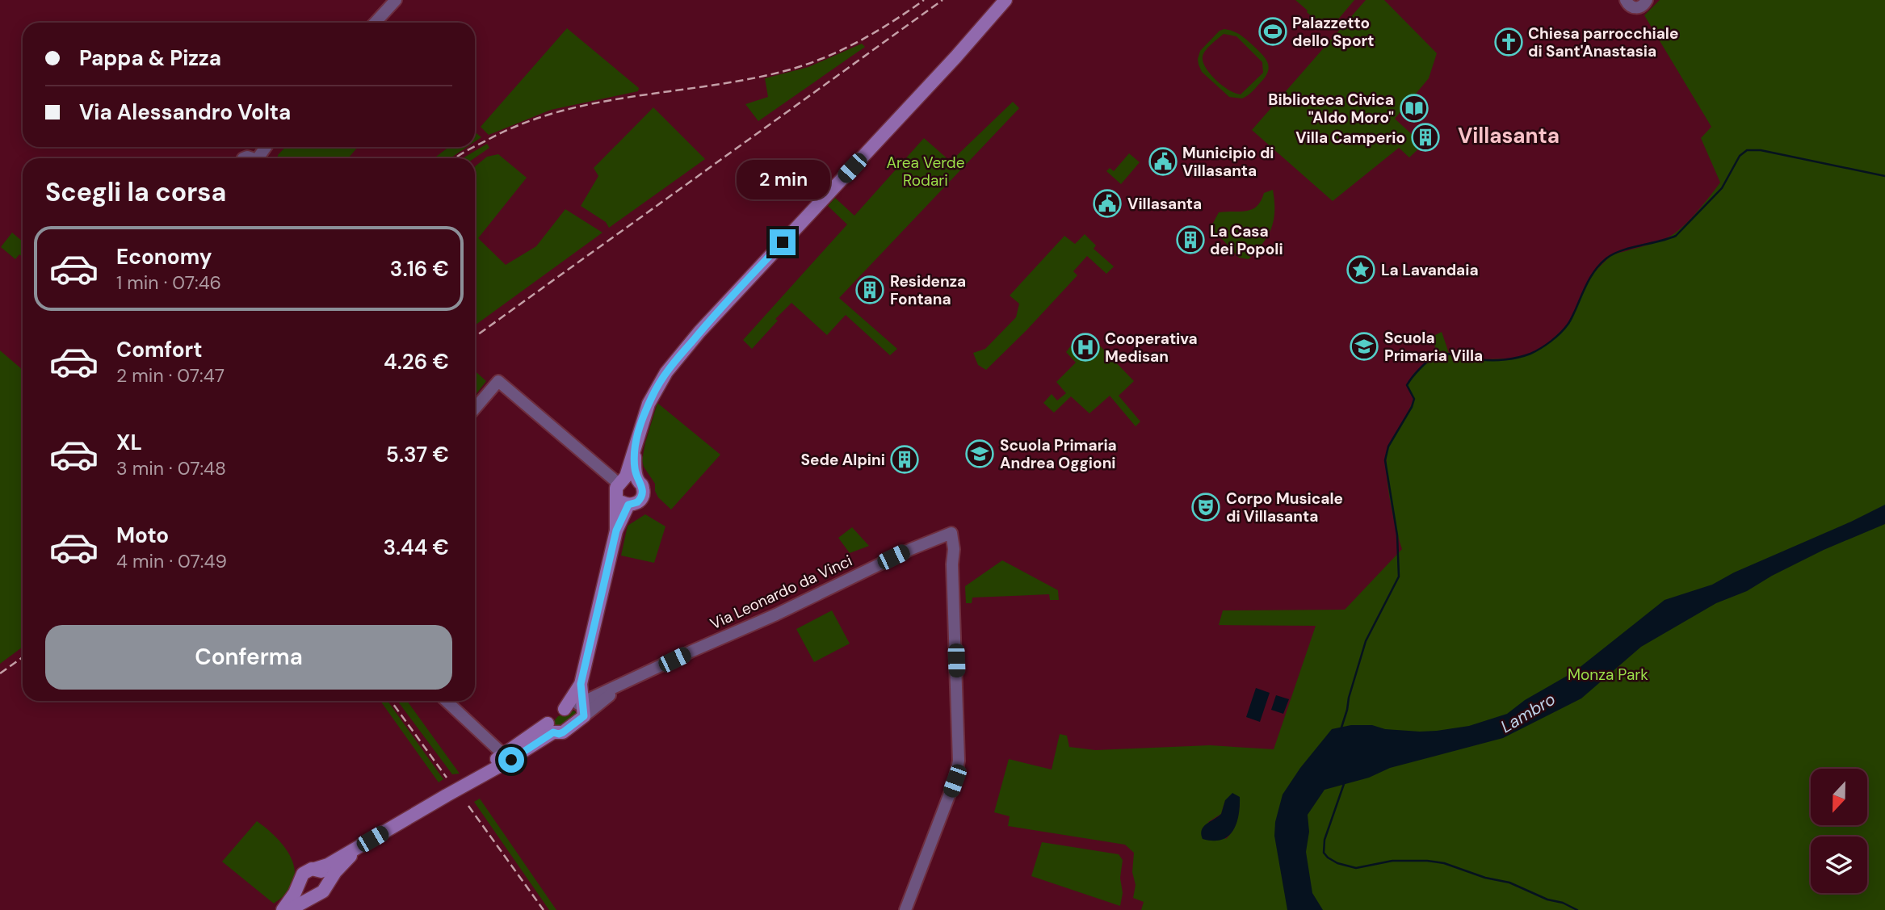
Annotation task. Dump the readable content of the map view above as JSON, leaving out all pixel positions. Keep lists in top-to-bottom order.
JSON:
{
  "streets": {
    "street": ["Via Leonardo da Vinci"]
  },
  "districts": ["Villasanta"],
  "water": ["Lambro"],
  "parks": ["Area Verde Rodari", "Monza Park"],
  "places": {
    "sports": ["Palazzetto dello Sport"],
    "church": ["Chiesa parrocchiale di Sant'Anastasia"],
    "library": ["Biblioteca Civica \"Aldo Moro\""],
    "building": [
      "Villa Camperio",
      "La Casa dei Popoli",
      "Residenza Fontana",
      "Sede Alpini"
    ],
    "public building": ["Municipio di Villasanta", "Villasanta"],
    "place": ["La Lavandaia"],
    "school or university": ["Scuola Primaria Villa", "Scuola Primaria Andrea Oggioni"],
    "hospital": ["Cooperativa Medisan"],
    "theatre": ["Corpo Musicale di Villasanta"]
  },
  "north": "bottom",
  "page": {
    "banner": ["Pappa & Pizza", "Via Alessandro Volta"],
    "heading": "Scegli la corsa",
    "bubble": "2 min",
    "list": [
      {
        "name": "Economy",
        "note": "1 min · 07:46",
        "value": "3.16 €"
      },
      {
        "name": "Comfort",
        "note": "2 min · 07:47",
        "value": "4.26 €"
      },
      {
        "name": "XL",
        "note": "3 min · 07:48",
        "value": "5.37 €"
      },
      {
        "name": "Moto",
        "note": "4 min · 07:49",
        "value": "3.44 €"
      }
    ],
    "buttons": "Conferma"
  }
}
